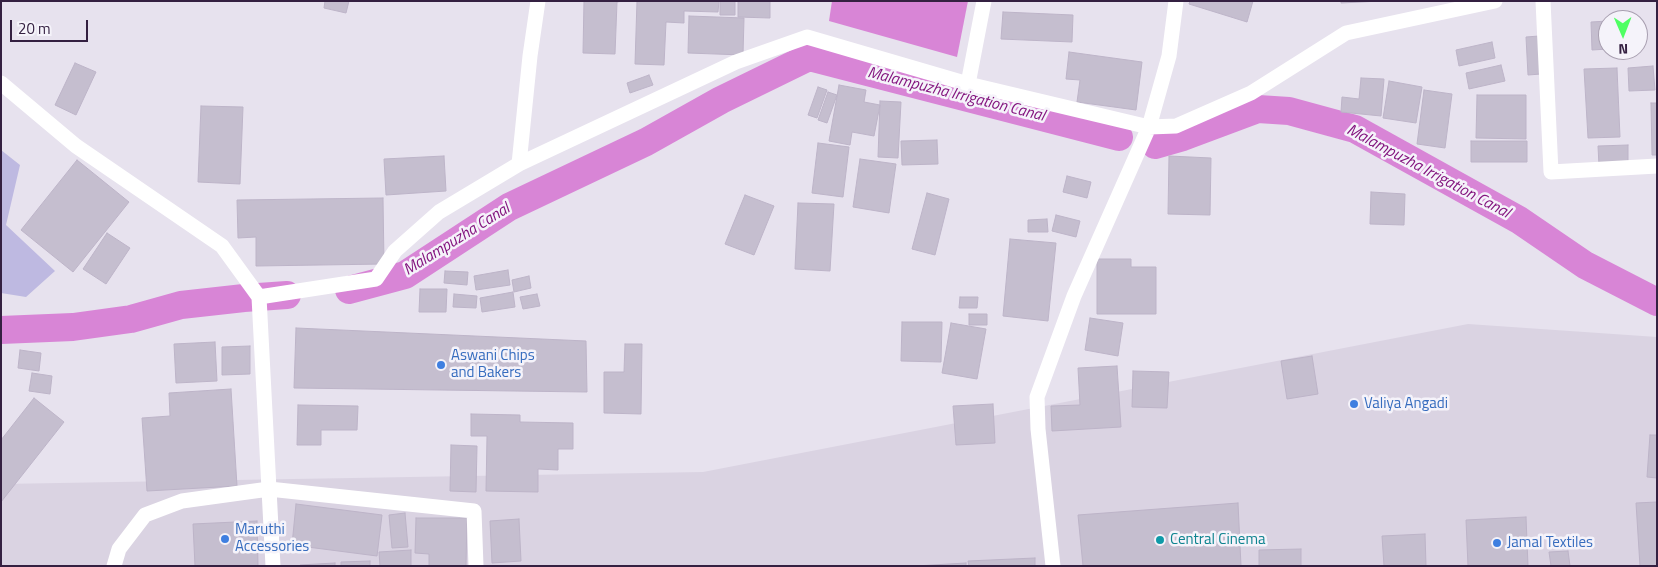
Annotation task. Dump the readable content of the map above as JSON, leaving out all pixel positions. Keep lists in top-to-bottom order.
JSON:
{
  "water": ["Malampuzha Irrigation Canal", "Malampuzha Canal"],
  "places": [
    "Aswani Chips and Bakers",
    "Valiya Angadi",
    "Maruthi Accessories",
    "Central Cinema",
    "Jamal Textiles"
  ],
  "scale_bar": "20 m",
  "north": "bottom"
}
